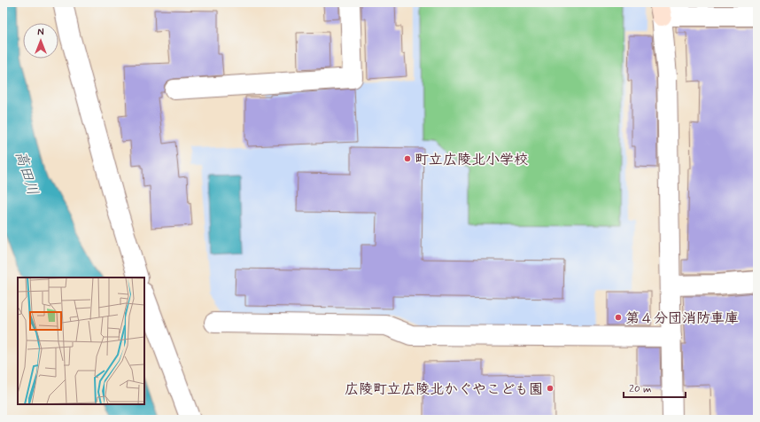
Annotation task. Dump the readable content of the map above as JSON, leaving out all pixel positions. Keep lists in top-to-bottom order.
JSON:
{
  "water": ["高田川"],
  "places": ["町立広陵北小学校", "第４分団消防車庫", "広陵町立広陵北かぐやこども園"],
  "scale_bar": "20 m",
  "north": "top"
}
